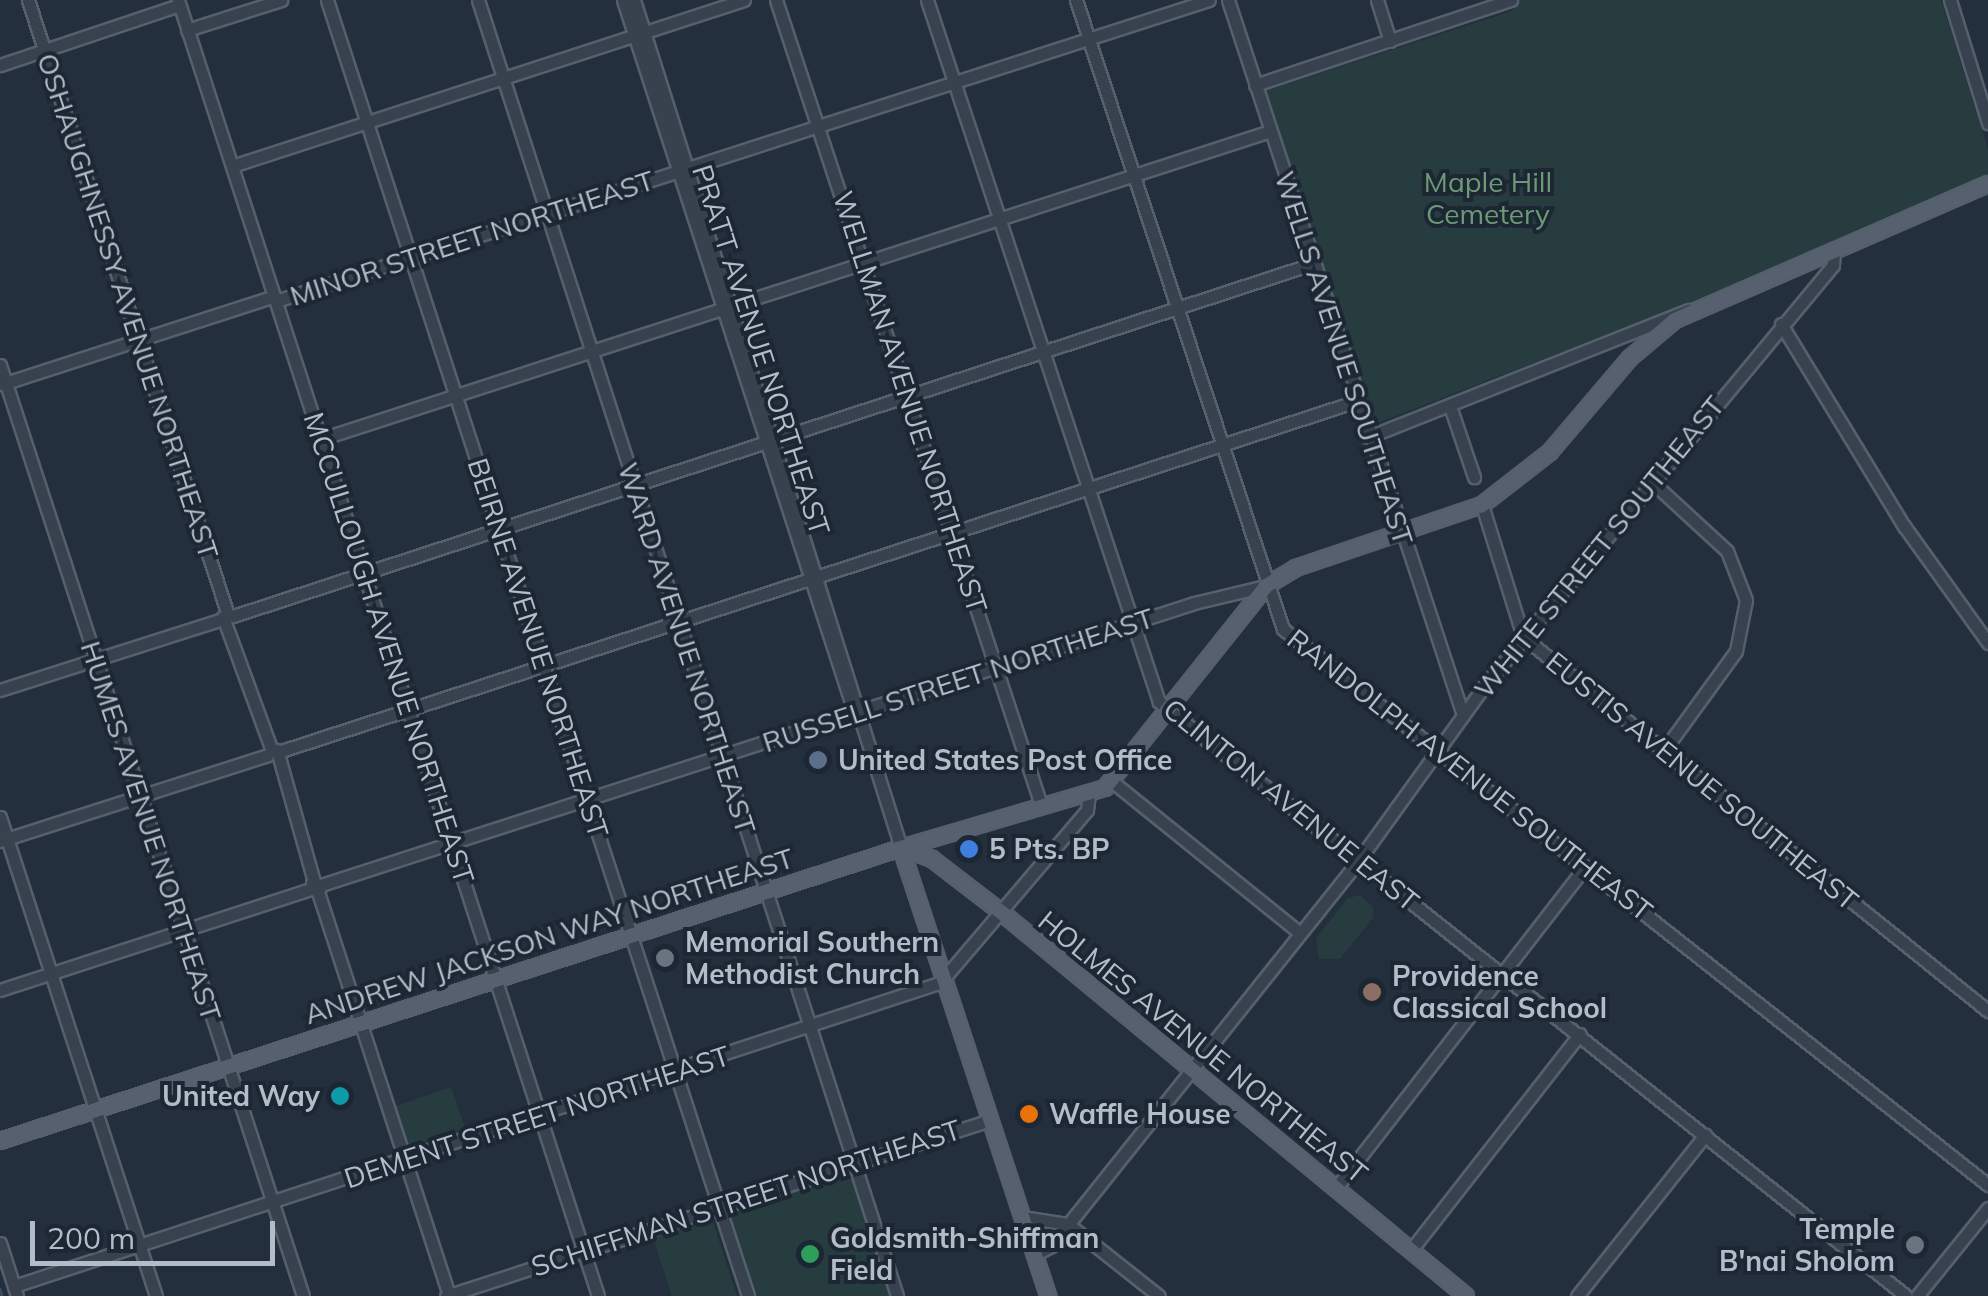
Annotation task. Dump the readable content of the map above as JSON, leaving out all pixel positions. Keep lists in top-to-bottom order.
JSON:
{
  "streets": {
    "main road": ["PRATT AVENUE NORTHEAST", "ANDREW JACKSON WAY NORTHEAST", "HOLMES AVENUE NORTHEAST"],
    "street": [
      "MINOR STREET NORTHEAST",
      "OSHAUGHNESSY AVENUE NORTHEAST",
      "WELLS AVENUE SOUTHEAST",
      "WELLMAN AVENUE NORTHEAST",
      "WHITE STREET SOUTHEAST",
      "MCCULLOUGH AVENUE NORTHEAST",
      "BEIRNE AVENUE NORTHEAST",
      "WARD AVENUE NORTHEAST",
      "RUSSELL STREET NORTHEAST",
      "RANDOLPH AVENUE SOUTHEAST",
      "EUSTIS AVENUE SOUTHEAST",
      "CLINTON AVENUE EAST",
      "HUMES AVENUE NORTHEAST",
      "DEMENT STREET NORTHEAST",
      "SCHIFFMAN STREET NORTHEAST"
    ]
  },
  "crossings": [
    ["MINOR STREET NORTHEAST", "OSHAUGHNESSY AVENUE NORTHEAST"],
    ["MINOR STREET NORTHEAST", "PRATT AVENUE NORTHEAST"],
    ["MINOR STREET NORTHEAST", "WELLMAN AVENUE NORTHEAST"],
    ["MINOR STREET NORTHEAST", "MCCULLOUGH AVENUE NORTHEAST"],
    ["MINOR STREET NORTHEAST", "BEIRNE AVENUE NORTHEAST"],
    ["MINOR STREET NORTHEAST", "WARD AVENUE NORTHEAST"],
    ["MINOR STREET NORTHEAST", "RANDOLPH AVENUE SOUTHEAST"],
    ["MINOR STREET NORTHEAST", "CLINTON AVENUE EAST"],
    ["MINOR STREET NORTHEAST", "HUMES AVENUE NORTHEAST"],
    ["OSHAUGHNESSY AVENUE NORTHEAST", "RUSSELL STREET NORTHEAST"],
    ["OSHAUGHNESSY AVENUE NORTHEAST", "ANDREW JACKSON WAY NORTHEAST"],
    ["OSHAUGHNESSY AVENUE NORTHEAST", "DEMENT STREET NORTHEAST"],
    ["OSHAUGHNESSY AVENUE NORTHEAST", "SCHIFFMAN STREET NORTHEAST"],
    ["PRATT AVENUE NORTHEAST", "WHITE STREET SOUTHEAST"],
    ["PRATT AVENUE NORTHEAST", "RUSSELL STREET NORTHEAST"],
    ["PRATT AVENUE NORTHEAST", "ANDREW JACKSON WAY NORTHEAST"],
    ["PRATT AVENUE NORTHEAST", "HOLMES AVENUE NORTHEAST"],
    ["PRATT AVENUE NORTHEAST", "DEMENT STREET NORTHEAST"],
    ["PRATT AVENUE NORTHEAST", "SCHIFFMAN STREET NORTHEAST"],
    ["WELLS AVENUE SOUTHEAST", "WHITE STREET SOUTHEAST"],
    ["WELLMAN AVENUE NORTHEAST", "RUSSELL STREET NORTHEAST"],
    ["WELLMAN AVENUE NORTHEAST", "ANDREW JACKSON WAY NORTHEAST"],
    ["WHITE STREET SOUTHEAST", "RANDOLPH AVENUE SOUTHEAST"],
    ["WHITE STREET SOUTHEAST", "EUSTIS AVENUE SOUTHEAST"],
    ["WHITE STREET SOUTHEAST", "CLINTON AVENUE EAST"],
    ["WHITE STREET SOUTHEAST", "HOLMES AVENUE NORTHEAST"],
    ["MCCULLOUGH AVENUE NORTHEAST", "RUSSELL STREET NORTHEAST"],
    ["MCCULLOUGH AVENUE NORTHEAST", "ANDREW JACKSON WAY NORTHEAST"],
    ["MCCULLOUGH AVENUE NORTHEAST", "DEMENT STREET NORTHEAST"],
    ["MCCULLOUGH AVENUE NORTHEAST", "SCHIFFMAN STREET NORTHEAST"],
    ["BEIRNE AVENUE NORTHEAST", "RUSSELL STREET NORTHEAST"],
    ["BEIRNE AVENUE NORTHEAST", "ANDREW JACKSON WAY NORTHEAST"],
    ["BEIRNE AVENUE NORTHEAST", "DEMENT STREET NORTHEAST"],
    ["BEIRNE AVENUE NORTHEAST", "SCHIFFMAN STREET NORTHEAST"],
    ["WARD AVENUE NORTHEAST", "RUSSELL STREET NORTHEAST"],
    ["WARD AVENUE NORTHEAST", "ANDREW JACKSON WAY NORTHEAST"],
    ["WARD AVENUE NORTHEAST", "DEMENT STREET NORTHEAST"],
    ["WARD AVENUE NORTHEAST", "SCHIFFMAN STREET NORTHEAST"],
    ["RUSSELL STREET NORTHEAST", "RANDOLPH AVENUE SOUTHEAST"],
    ["RUSSELL STREET NORTHEAST", "CLINTON AVENUE EAST"],
    ["RUSSELL STREET NORTHEAST", "HUMES AVENUE NORTHEAST"],
    ["HUMES AVENUE NORTHEAST", "ANDREW JACKSON WAY NORTHEAST"],
    ["HUMES AVENUE NORTHEAST", "DEMENT STREET NORTHEAST"],
    ["ANDREW JACKSON WAY NORTHEAST", "HOLMES AVENUE NORTHEAST"],
    ["ANDREW JACKSON WAY NORTHEAST", "DEMENT STREET NORTHEAST"],
    ["HOLMES AVENUE NORTHEAST", "DEMENT STREET NORTHEAST"]
  ],
  "parks": ["Maple Hill Cemetery"],
  "places": [
    "United States Post Office",
    "5 Pts. BP",
    "Memorial Southern Methodist Church",
    "Providence Classical School",
    "United Way",
    "Waffle House",
    "Temple B'nai Sholom",
    "Goldsmith-Shiffman Field"
  ],
  "scale_bar": "200 m"
}
